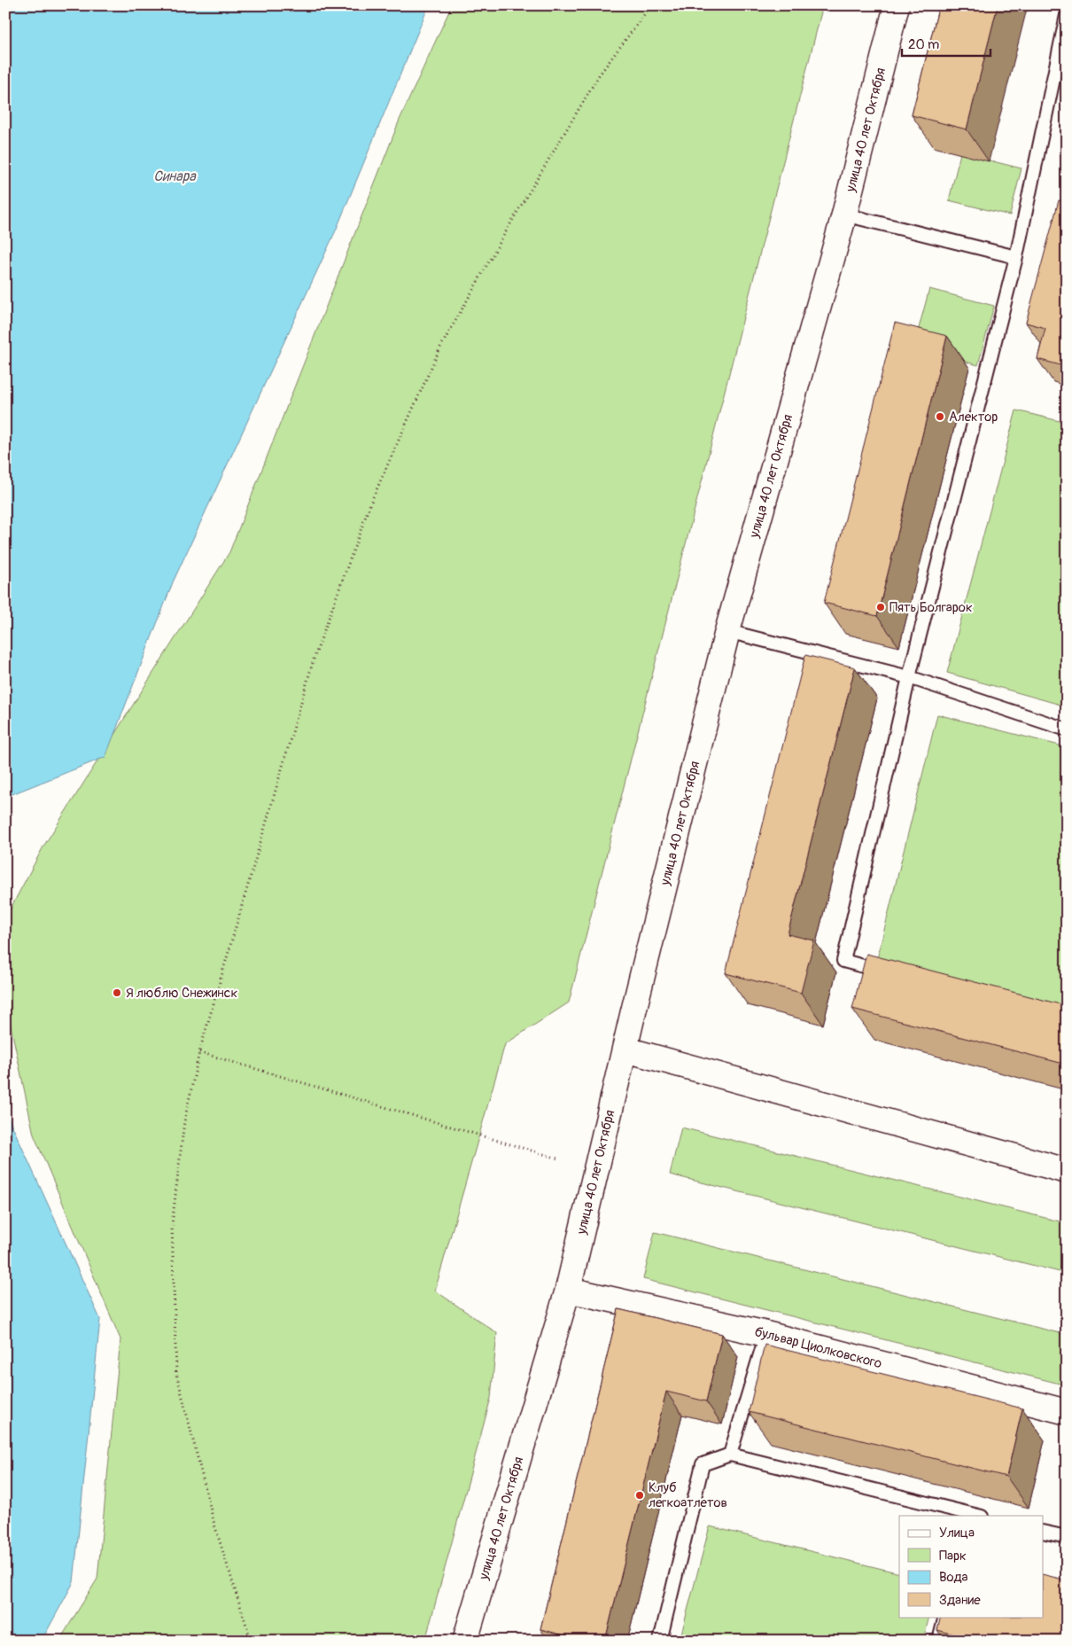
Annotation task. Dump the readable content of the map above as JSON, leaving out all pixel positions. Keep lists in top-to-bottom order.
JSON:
{
  "streets": {
    "street": ["улица 40 лет Октября", "бульвар Циолковского"]
  },
  "crossings": [
    ["улица 40 лет Октября", "бульвар Циолковского"]
  ],
  "water": ["Синара"],
  "places": [
    "Алектор",
    "Пять Болгарок",
    "Я люблю Снежинск",
    "Клуб легкоатлетов"
  ],
  "legend": [
    "Улица",
    "Парк",
    "Вода",
    "Здание"
  ],
  "scale_bar": "20 m"
}
